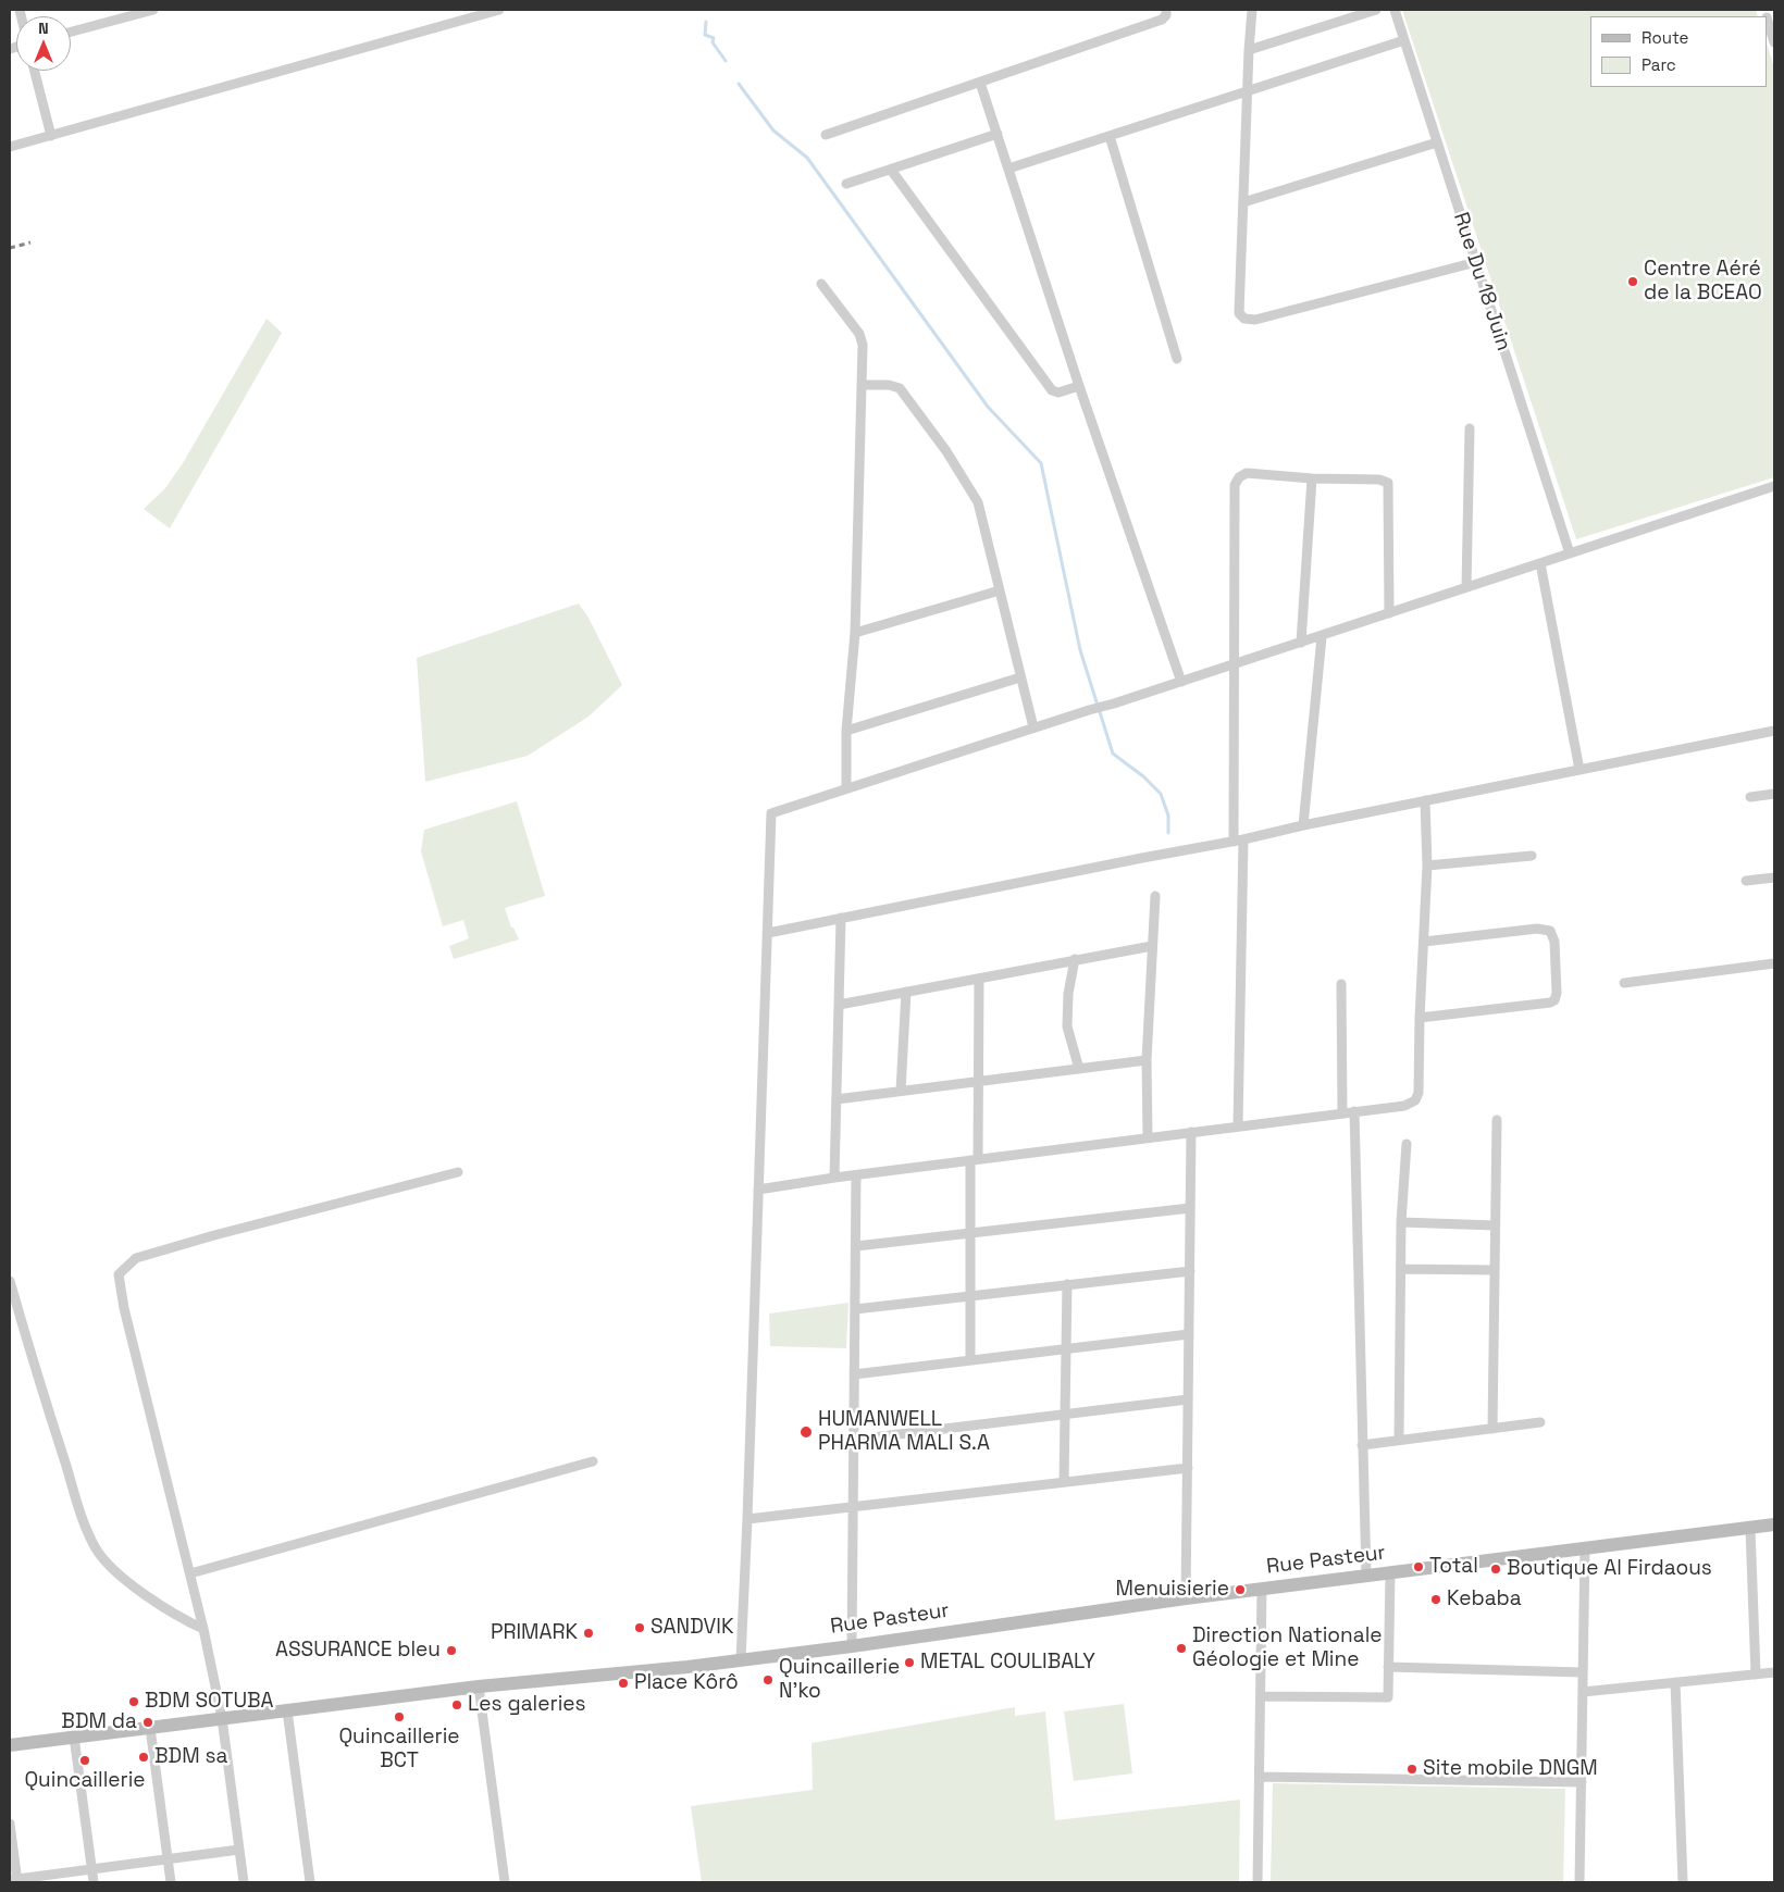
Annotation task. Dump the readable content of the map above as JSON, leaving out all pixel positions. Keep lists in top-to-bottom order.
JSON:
{
  "streets": {
    "main road": ["Rue Pasteur"],
    "street": ["Rue Du 18 Juin"]
  },
  "places": [
    "Centre Aéré de la BCEAO",
    "HUMANWELL PHARMA MALI S.A",
    "Total",
    "Boutique Al Firdaous",
    "Menuisierie",
    "Kebaba",
    "SANDVIK",
    "PRIMARK",
    "Direction Nationale Géologie et Mine",
    "ASSURANCE bleu",
    "METAL COULIBALY",
    "Quincaillerie N'ko",
    "Place Kôrô",
    "BDM SOTUBA",
    "Les galeries",
    "Quincaillerie BCT",
    "BDM da",
    "BDM sa",
    "Quincaillerie",
    "Site mobile DNGM"
  ],
  "legend": ["Route", "Parc"],
  "north": "top"
}
